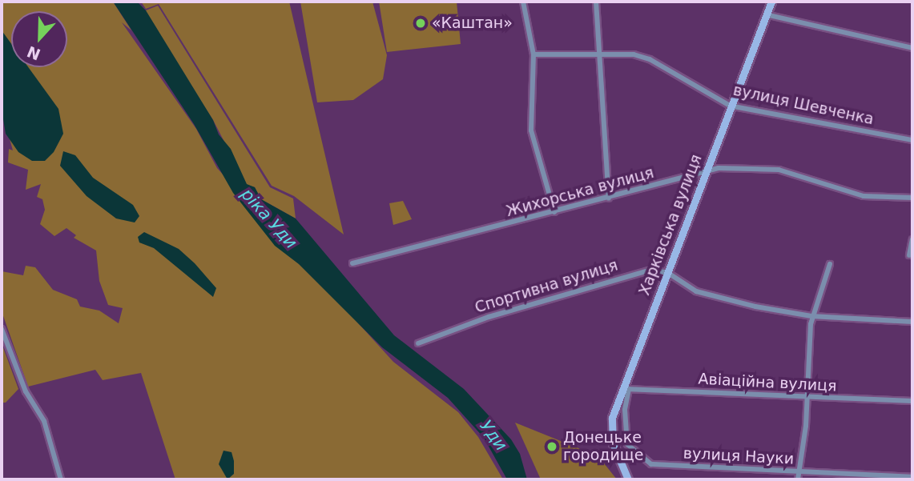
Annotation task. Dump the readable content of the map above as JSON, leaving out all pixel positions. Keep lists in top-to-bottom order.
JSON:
{
  "streets": {
    "main road": ["Харківська вулиця"],
    "street": [
      "вулиця Шевченка",
      "Жихорська вулиця",
      "Спортивна вулиця",
      "Авіаційна вулиця",
      "вулиця Науки"
    ]
  },
  "crossings": [
    ["вулиця Шевченка", "Харківська вулиця"],
    ["Жихорська вулиця", "Харківська вулиця"],
    ["Харківська вулиця", "Спортивна вулиця"],
    ["Харківська вулиця", "Авіаційна вулиця"],
    ["Харківська вулиця", "вулиця Науки"],
    ["Авіаційна вулиця", "вулиця Науки"]
  ],
  "water": ["ріка Уди", "Уди"],
  "places": ["«Каштан»", "Донецьке городище"],
  "north": "bottom"
}
